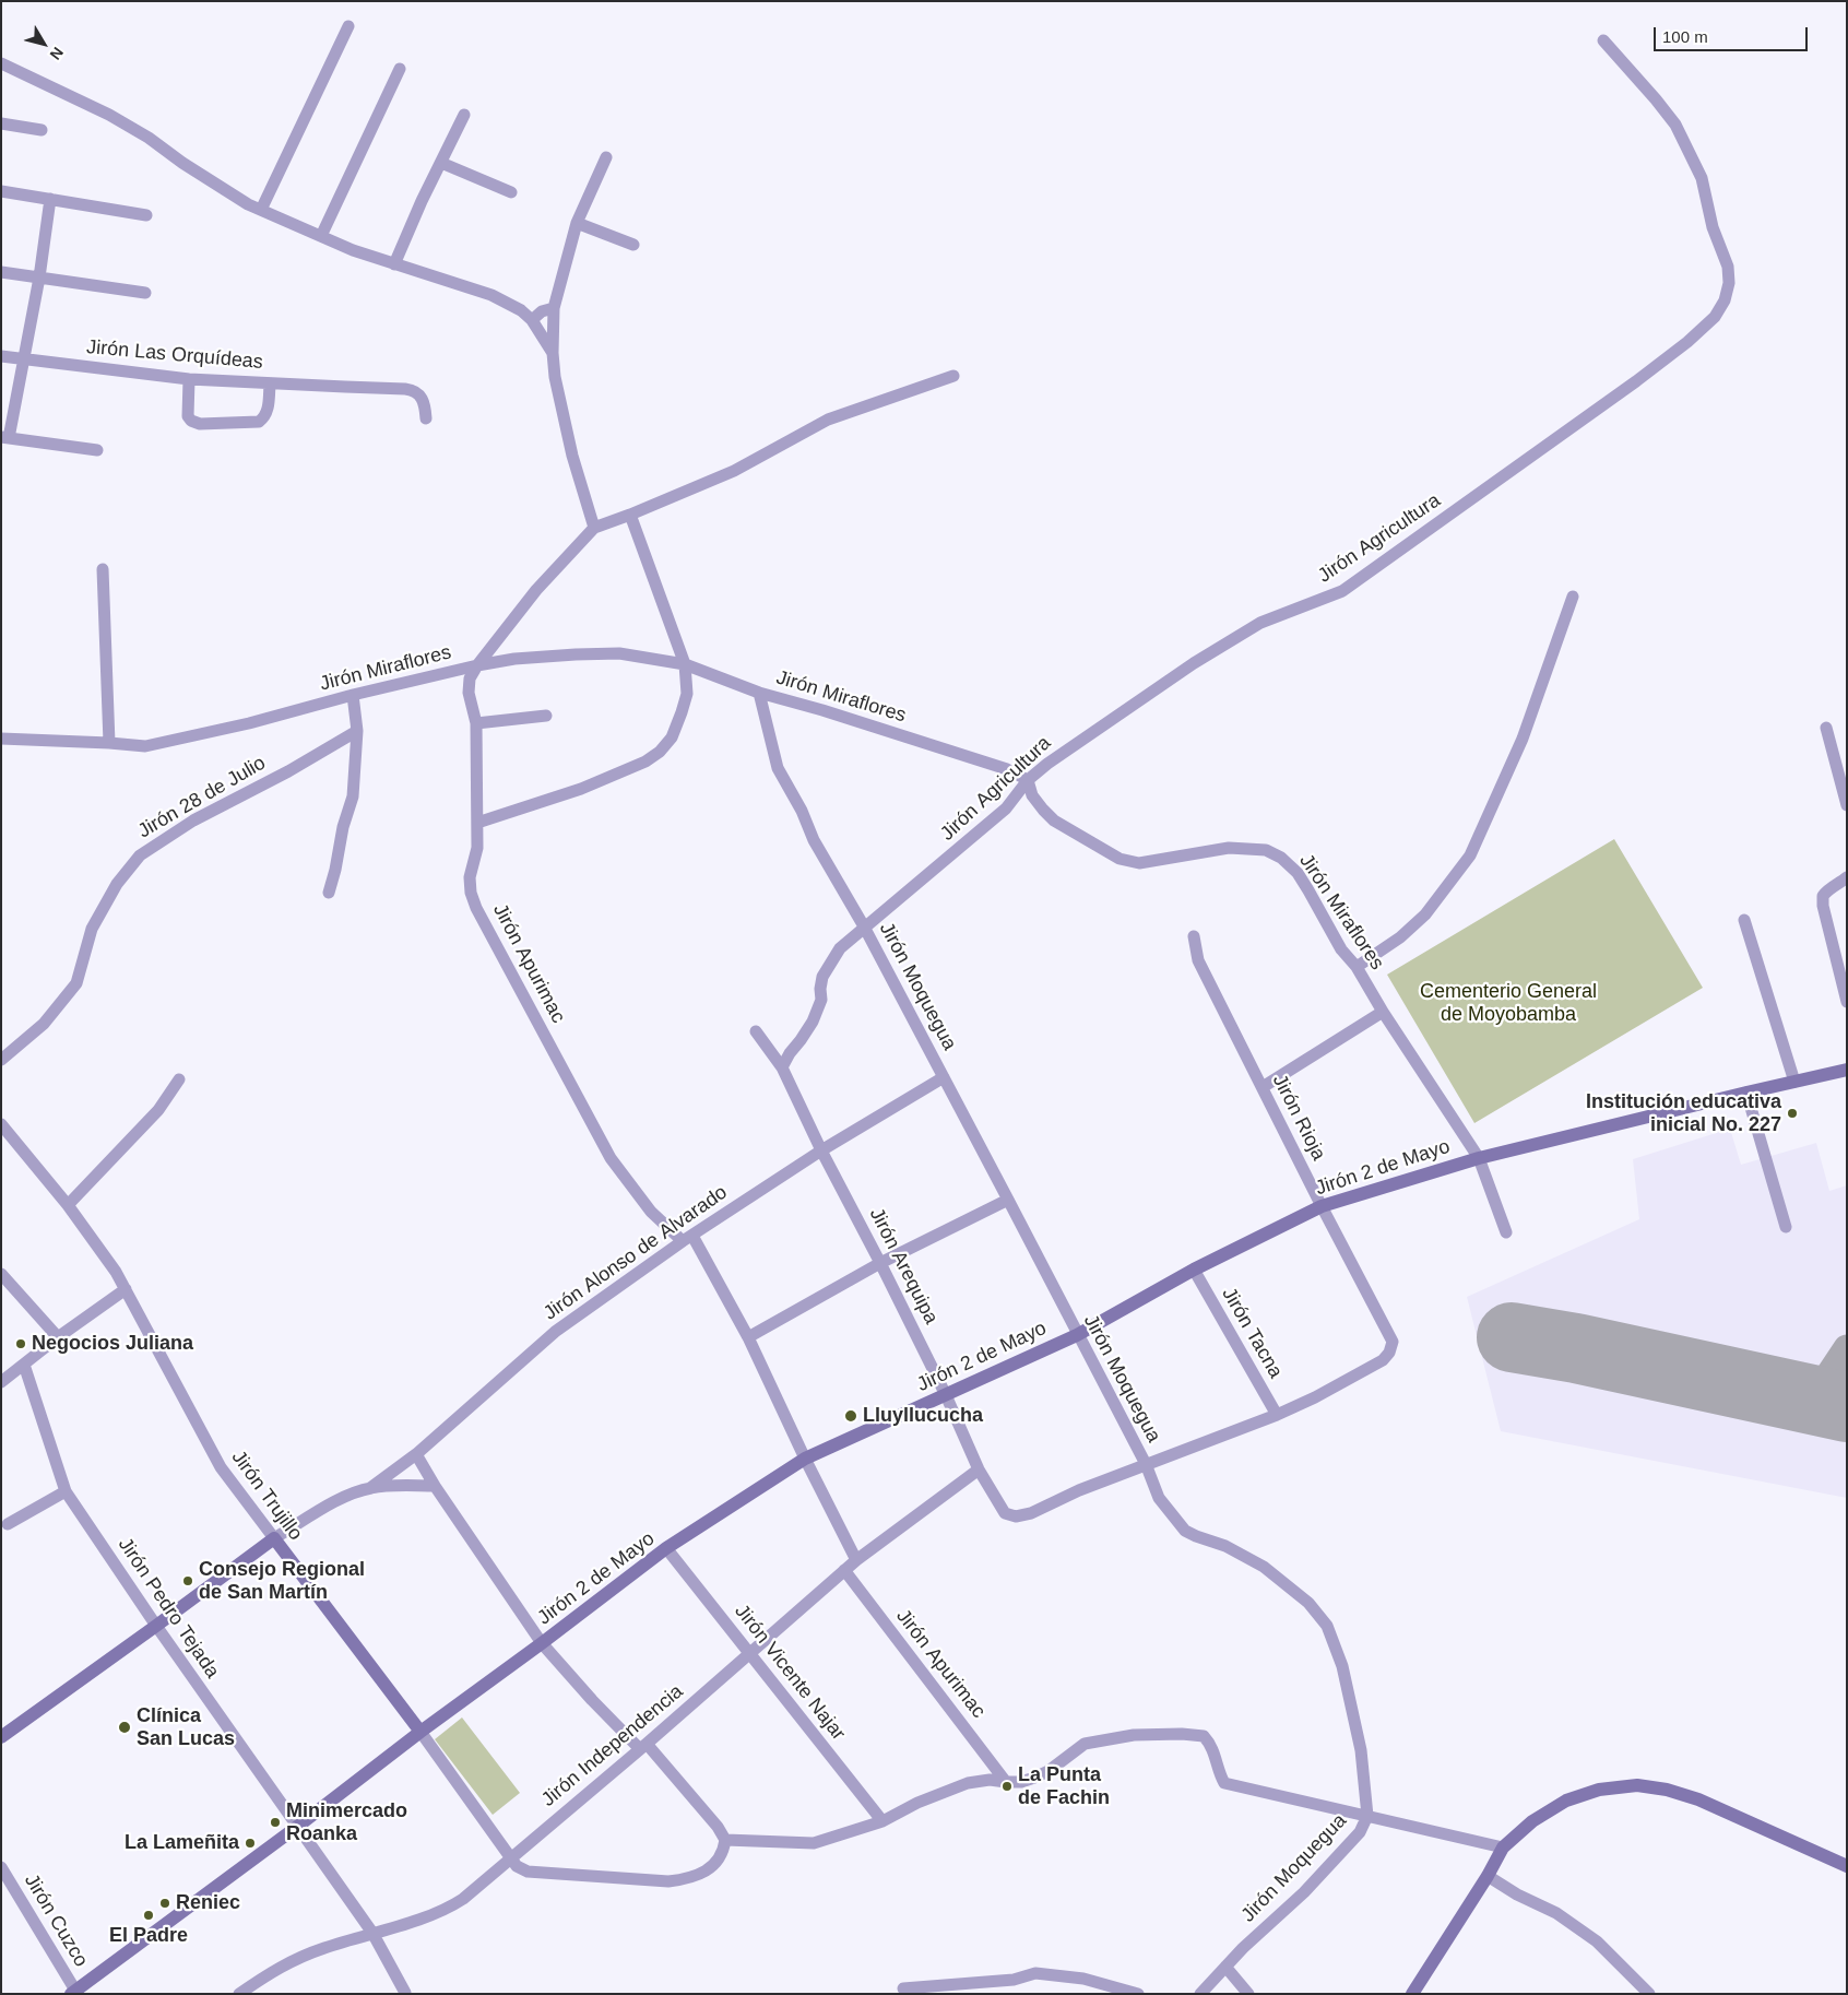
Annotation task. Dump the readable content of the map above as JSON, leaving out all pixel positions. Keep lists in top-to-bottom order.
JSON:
{
  "streets": {
    "main road": ["Jirón 2 de Mayo", "Jirón Alonso de Alvarado", "Jirón Trujillo"],
    "street": [
      "Jirón Las Orquídeas",
      "Jirón Agricultura",
      "Jirón Miraflores",
      "Jirón 28 de Julio",
      "Jirón Apurimac",
      "Jirón Moquegua",
      "Jirón Rioja",
      "Jirón Arequipa",
      "Jirón Tacna",
      "Jirón Pedro Tejada",
      "Jirón Vicente Najar",
      "Jirón Independencia",
      "Jirón Cuzco"
    ]
  },
  "crossings": [
    ["Jirón Agricultura", "Jirón Miraflores"],
    ["Jirón Agricultura", "Jirón Moquegua"],
    ["Jirón Agricultura", "Jirón Arequipa"],
    ["Jirón Miraflores", "Jirón Apurimac"],
    ["Jirón Miraflores", "Jirón Moquegua"],
    ["Jirón Miraflores", "Jirón 2 de Mayo"],
    ["Jirón Apurimac", "Jirón 2 de Mayo"],
    ["Jirón Apurimac", "Jirón Alonso de Alvarado"],
    ["Jirón Apurimac", "Jirón Independencia"],
    ["Jirón Moquegua", "Jirón 2 de Mayo"],
    ["Jirón Moquegua", "Jirón Alonso de Alvarado"],
    ["Jirón Moquegua", "Jirón Arequipa"],
    ["Jirón Rioja", "Jirón 2 de Mayo"],
    ["Jirón Rioja", "Jirón Tacna"],
    ["Jirón 2 de Mayo", "Jirón Arequipa"],
    ["Jirón 2 de Mayo", "Jirón Tacna"],
    ["Jirón 2 de Mayo", "Jirón Trujillo"],
    ["Jirón 2 de Mayo", "Jirón Pedro Tejada"],
    ["Jirón 2 de Mayo", "Jirón Vicente Najar"],
    ["Jirón 2 de Mayo", "Jirón Cuzco"],
    ["Jirón Alonso de Alvarado", "Jirón Arequipa"],
    ["Jirón Alonso de Alvarado", "Jirón Trujillo"],
    ["Jirón Alonso de Alvarado", "Jirón Pedro Tejada"],
    ["Jirón Arequipa", "Jirón Independencia"],
    ["Jirón Trujillo", "Jirón Independencia"],
    ["Jirón Pedro Tejada", "Jirón Independencia"],
    ["Jirón Vicente Najar", "Jirón Independencia"]
  ],
  "parks": ["Cementerio General de Moyobamba"],
  "places": [
    "Institución educativa inicial No. 227",
    "Negocios Juliana",
    "Lluyllucucha",
    "Consejo Regional de San Martín",
    "Clínica San Lucas",
    "La Punta de Fachin",
    "Minimercado Roanka",
    "La Lameñita",
    "Reniec",
    "El Padre"
  ],
  "scale_bar": "100 m",
  "north": "bottom right"
}
